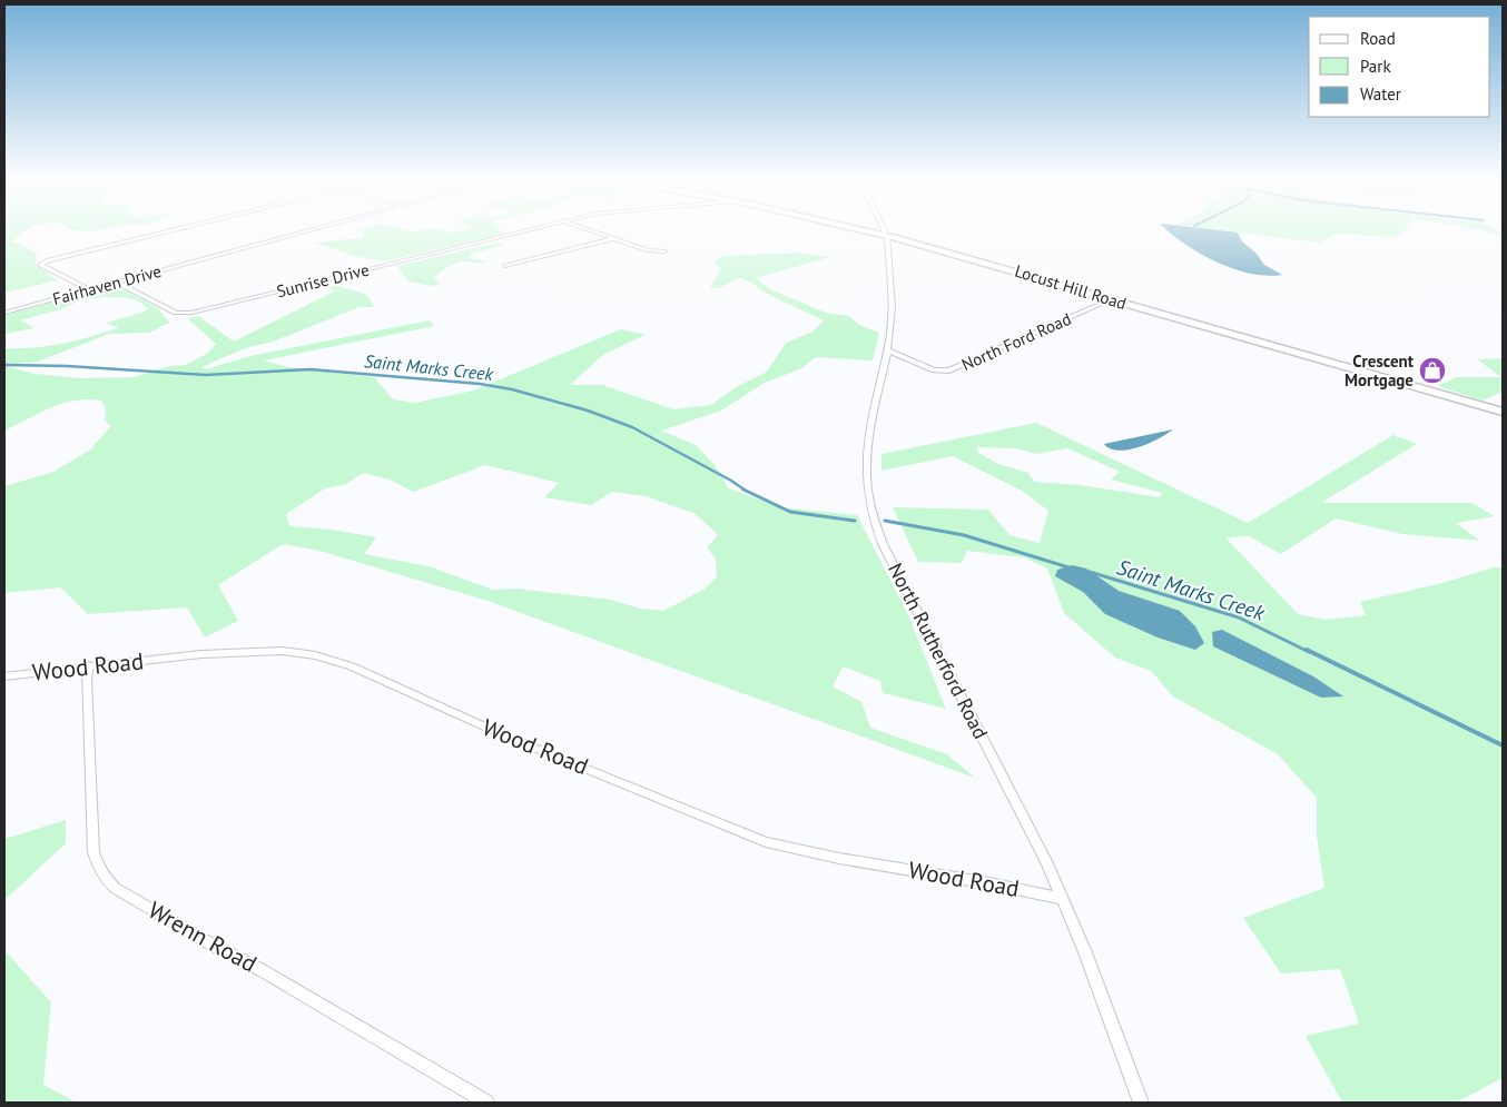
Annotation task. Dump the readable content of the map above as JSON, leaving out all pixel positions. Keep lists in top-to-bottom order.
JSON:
{
  "streets": {
    "main road": ["Locust Hill Road"],
    "street": [
      "Sunrise Drive",
      "Fairhaven Drive",
      "North Ford Road",
      "North Rutherford Road",
      "Wood Road",
      "Wrenn Road"
    ]
  },
  "crossings": [
    ["Sunrise Drive", "Fairhaven Drive"],
    ["Locust Hill Road", "North Ford Road"],
    ["Locust Hill Road", "North Rutherford Road"],
    ["North Ford Road", "North Rutherford Road"],
    ["North Rutherford Road", "Wood Road"],
    ["Wood Road", "Wrenn Road"]
  ],
  "water": ["Saint Marks Creek"],
  "places": {
    "shop": ["Crescent Mortgage"]
  },
  "legend": ["Road", "Park", "Water"]
}
